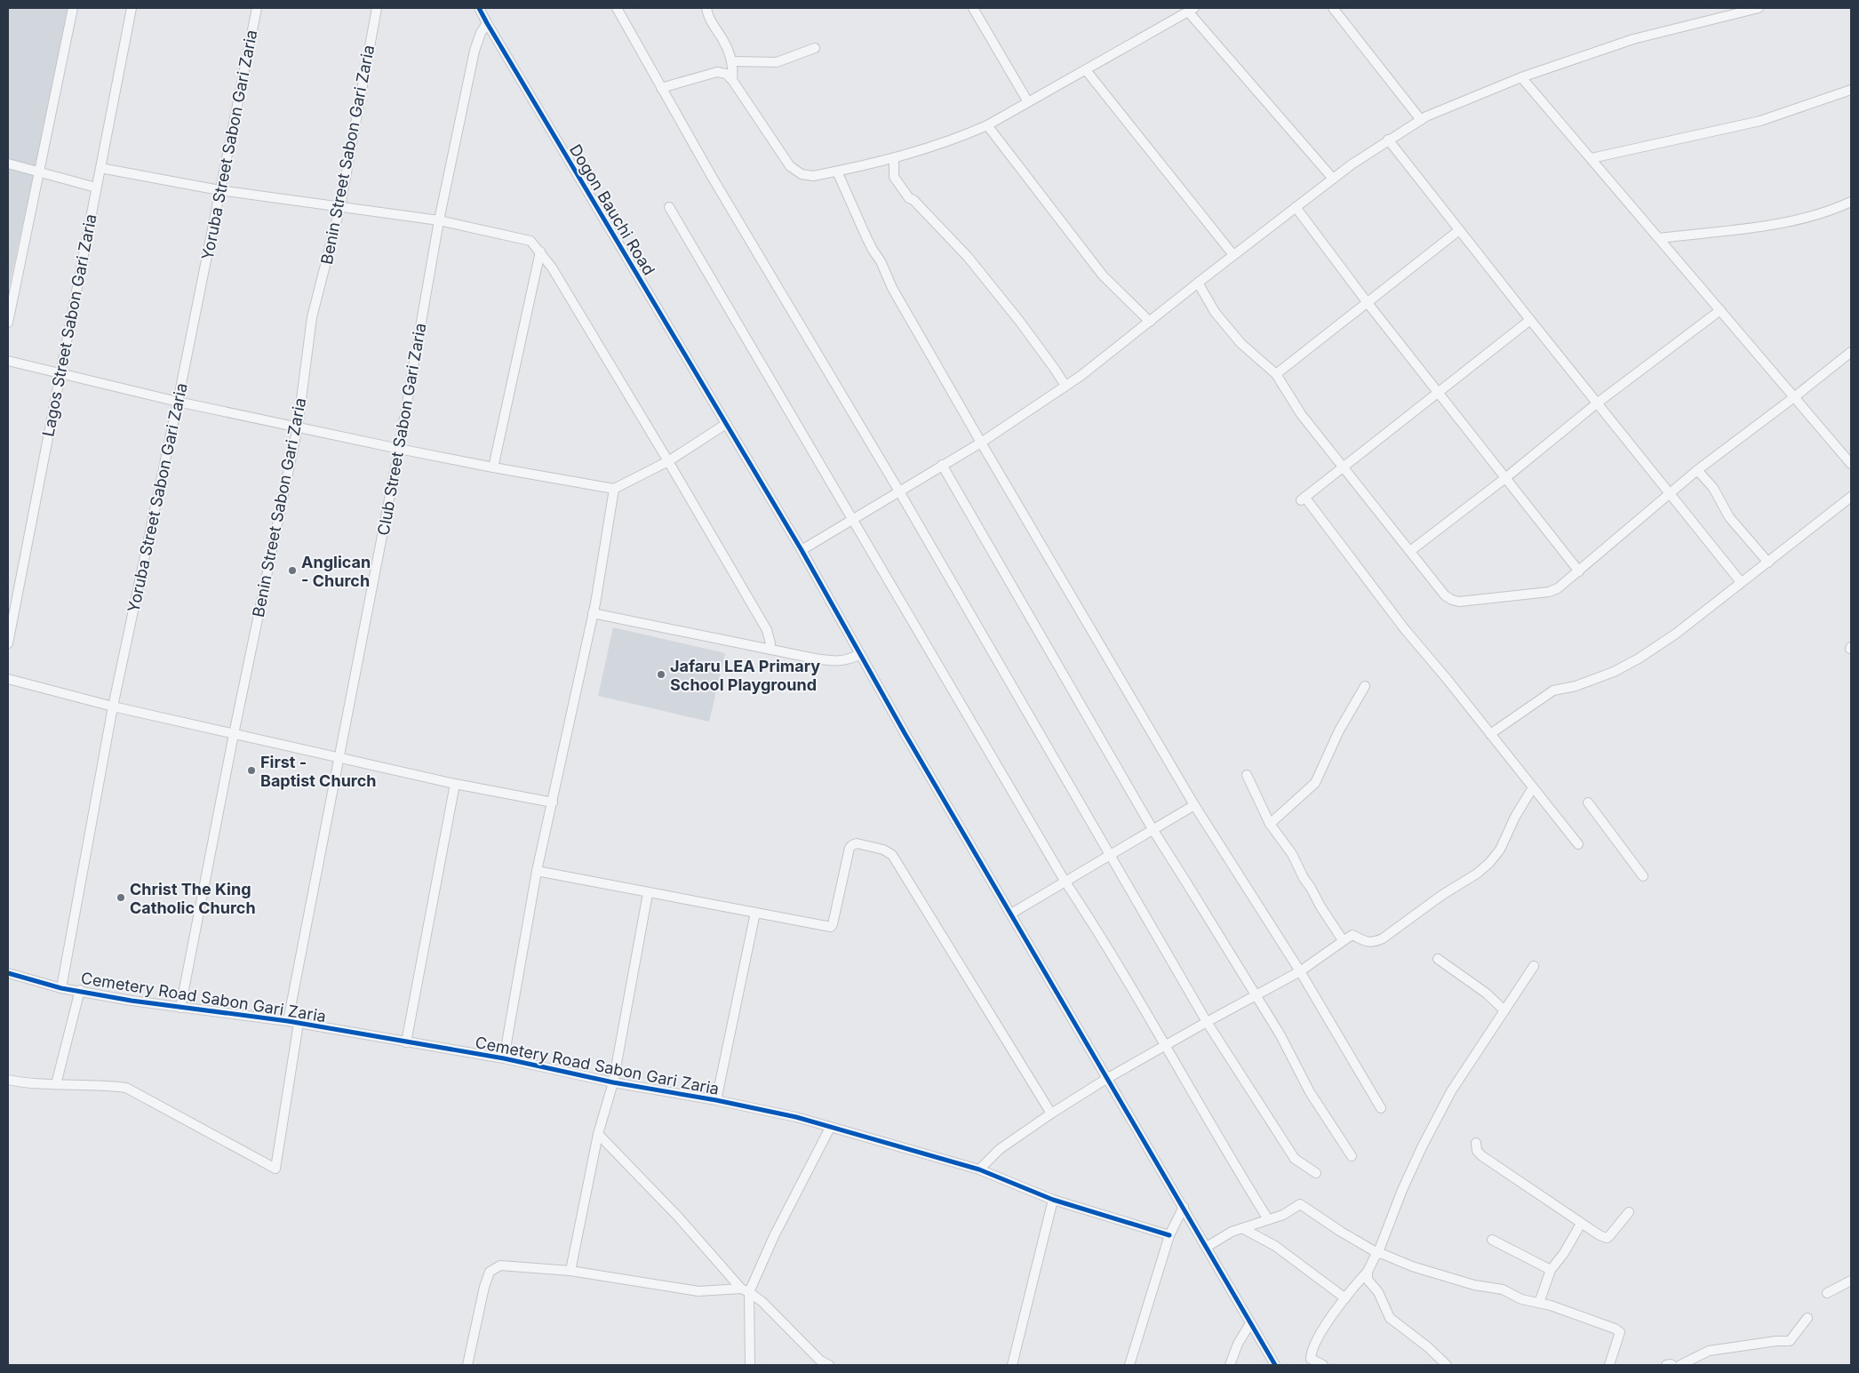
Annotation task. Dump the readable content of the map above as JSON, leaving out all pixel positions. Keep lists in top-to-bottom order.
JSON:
{
  "streets": {
    "street": [
      "Yoruba Street Sabon Gari Zaria",
      "Benin Street Sabon Gari Zaria",
      "Dogon Bauchi Road",
      "Lagos Street Sabon Gari Zaria",
      "Club Street Sabon Gari Zaria",
      "Cemetery Road Sabon Gari Zaria"
    ]
  },
  "crossings": [
    ["Yoruba Street Sabon Gari Zaria", "Cemetery Road Sabon Gari Zaria"],
    ["Benin Street Sabon Gari Zaria", "Cemetery Road Sabon Gari Zaria"],
    ["Dogon Bauchi Road", "Club Street Sabon Gari Zaria"],
    ["Club Street Sabon Gari Zaria", "Cemetery Road Sabon Gari Zaria"]
  ],
  "places": [
    "Anglican - Church",
    "Jafaru LEA Primary School Playground",
    "First - Baptist Church",
    "Christ The King Catholic Church"
  ]
}
